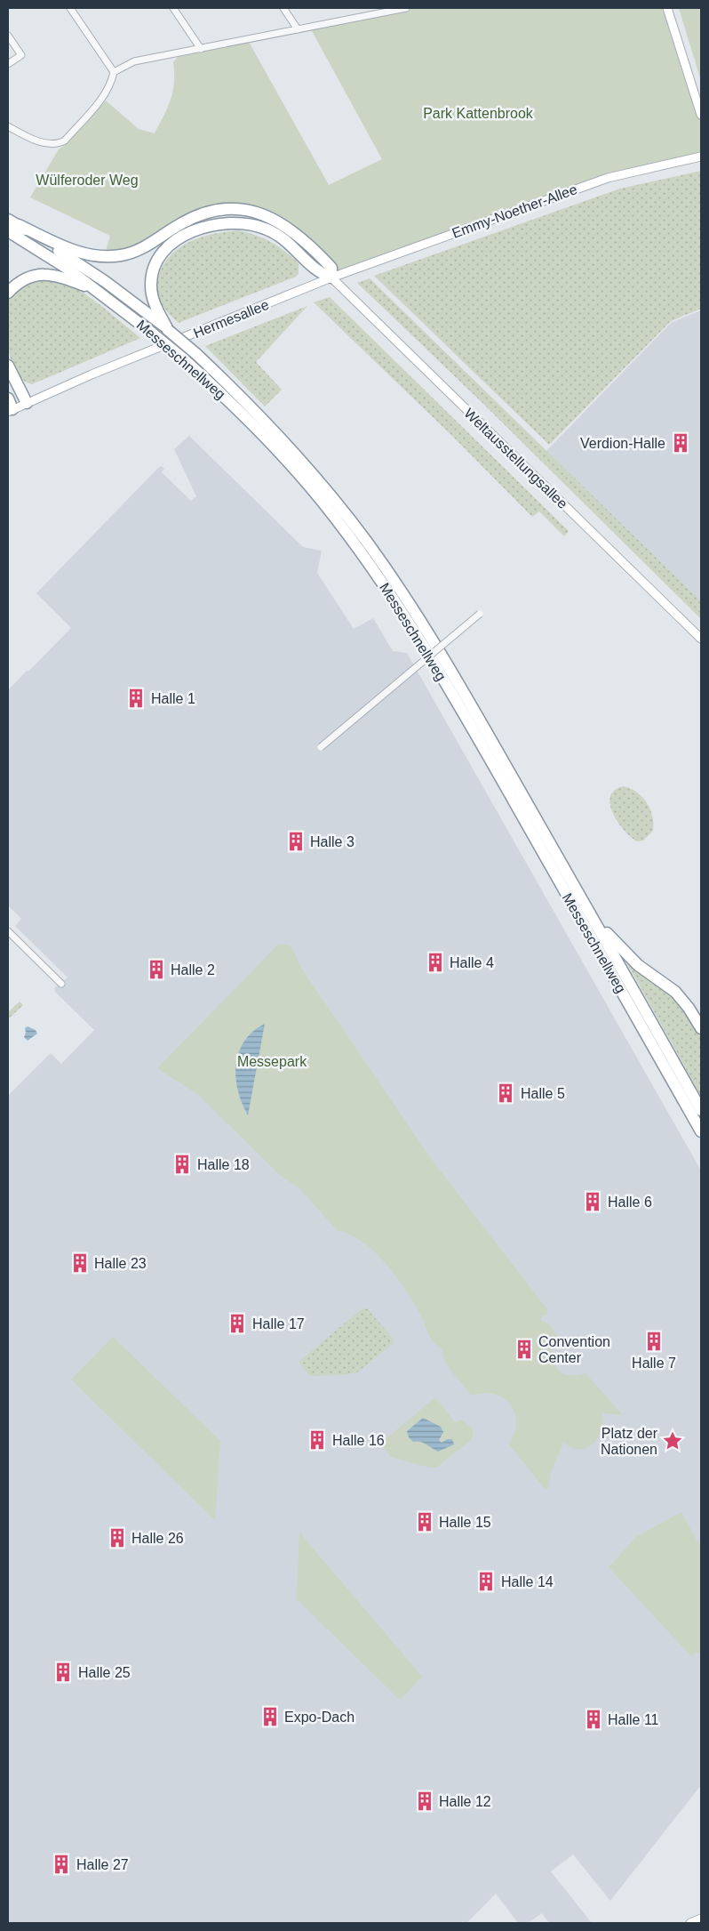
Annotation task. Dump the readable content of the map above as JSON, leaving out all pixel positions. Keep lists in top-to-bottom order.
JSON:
{
  "streets": {
    "highway": ["Messeschnellweg"],
    "main road": ["Emmy-Noether-Allee", "Hermesallee", "Weltausstellungsallee"]
  },
  "crossings": [
    ["Emmy-Noether-Allee", "Hermesallee"],
    ["Emmy-Noether-Allee", "Weltausstellungsallee"],
    ["Hermesallee", "Weltausstellungsallee"]
  ],
  "parks": ["Park Kattenbrook", "Wülferoder Weg", "Messepark"],
  "places": {
    "building": [
      "Verdion-Halle",
      "Halle 1",
      "Halle 3",
      "Halle 4",
      "Halle 2",
      "Halle 5",
      "Halle 18",
      "Halle 6",
      "Halle 23",
      "Halle 17",
      "Halle 7",
      "Convention Center",
      "Halle 16",
      "Halle 15",
      "Halle 26",
      "Halle 14",
      "Halle 25",
      "Expo-Dach",
      "Halle 11",
      "Halle 12",
      "Halle 27"
    ],
    "place": ["Platz der Nationen"]
  }
}
